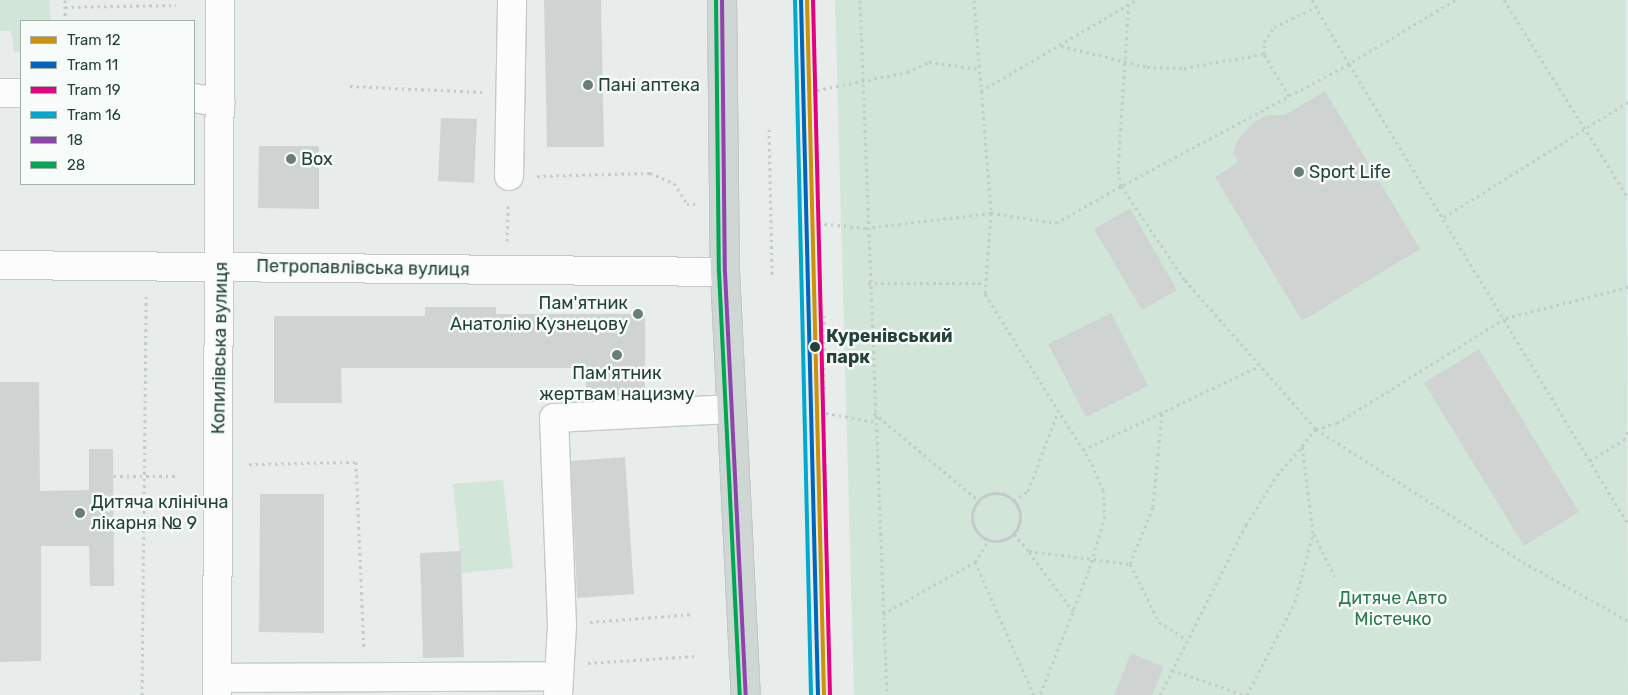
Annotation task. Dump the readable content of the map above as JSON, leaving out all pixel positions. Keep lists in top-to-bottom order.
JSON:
{
  "streets": {
    "street": ["Петропавлівська вулиця", "Копилівська вулиця"]
  },
  "crossings": [
    ["Петропавлівська вулиця", "Копилівська вулиця"]
  ],
  "parks": ["Дитяче Авто Містечко"],
  "places": [
    "Пані аптека",
    "Box",
    "Sport Life",
    "Пам'ятник Анатолію Кузнецову",
    "Куренівський парк",
    "Пам'ятник жертвам нацизму",
    "Дитяча клінічна лікарня № 9"
  ],
  "lines": [
    "tram line 12",
    "tram line 11",
    "tram line 19",
    "tram line 16",
    "transit line 18",
    "transit line 28"
  ],
  "legend": [
    "Tram 12",
    "Tram 11",
    "Tram 19",
    "Tram 16",
    "18",
    "28"
  ]
}
